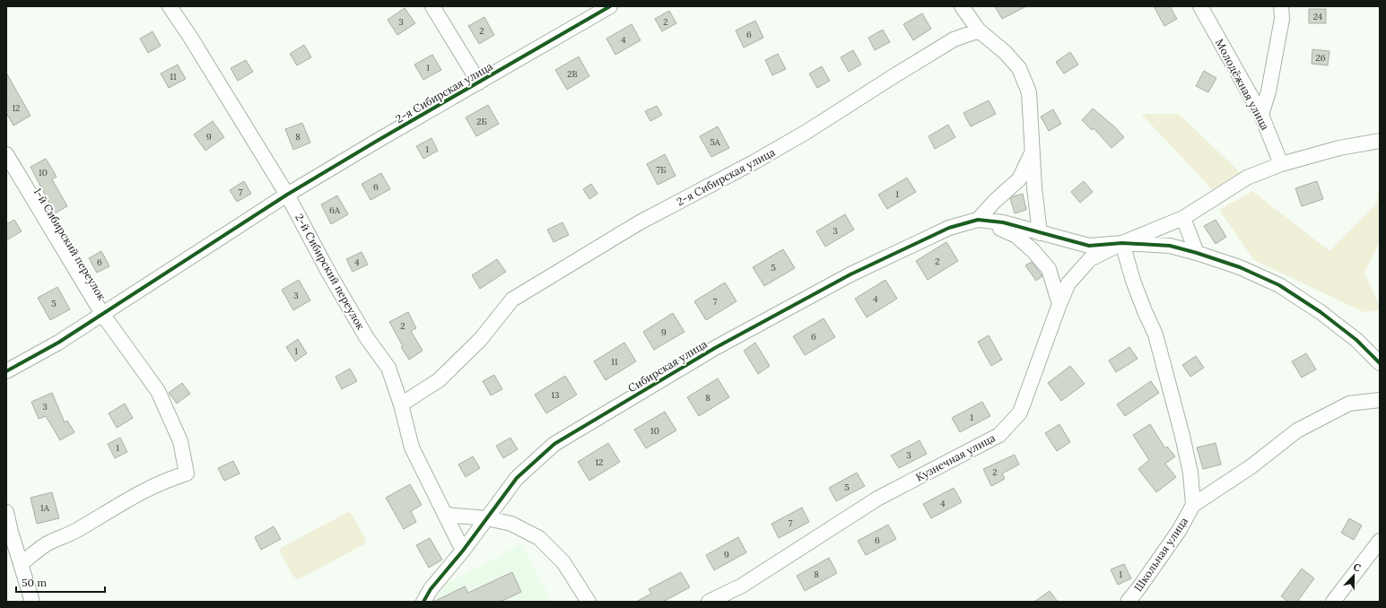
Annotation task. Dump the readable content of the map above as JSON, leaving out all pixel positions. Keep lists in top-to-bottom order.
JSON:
{
  "streets": {
    "street": [
      "Молодёжная улица",
      "2-я Сибирская улица",
      "1-й Сибирский переулок",
      "2-й Сибирский переулок",
      "Сибирская улица",
      "Кузнечная улица",
      "Школьная улица"
    ]
  },
  "crossings": [
    ["2-я Сибирская улица", "1-й Сибирский переулок"],
    ["2-я Сибирская улица", "2-й Сибирский переулок"],
    ["2-й Сибирский переулок", "Сибирская улица"]
  ],
  "house_numbers": [
    "24",
    "3",
    "2",
    "2",
    "6",
    "4",
    "26",
    "1",
    "2В",
    "11",
    "12",
    "2Б",
    "9",
    "8",
    "5А",
    "1",
    "7Б",
    "10",
    "6",
    "7",
    "1",
    "6А",
    "3",
    "2",
    "6",
    "4",
    "5",
    "3",
    "4",
    "7",
    "5",
    "2",
    "9",
    "6",
    "1",
    "11",
    "13",
    "8",
    "3",
    "1",
    "10",
    "1",
    "3",
    "12",
    "2",
    "5",
    "4",
    "1А",
    "7",
    "6",
    "9",
    "8",
    "1"
  ],
  "scale_bar": "50 m",
  "north": "top"
}
